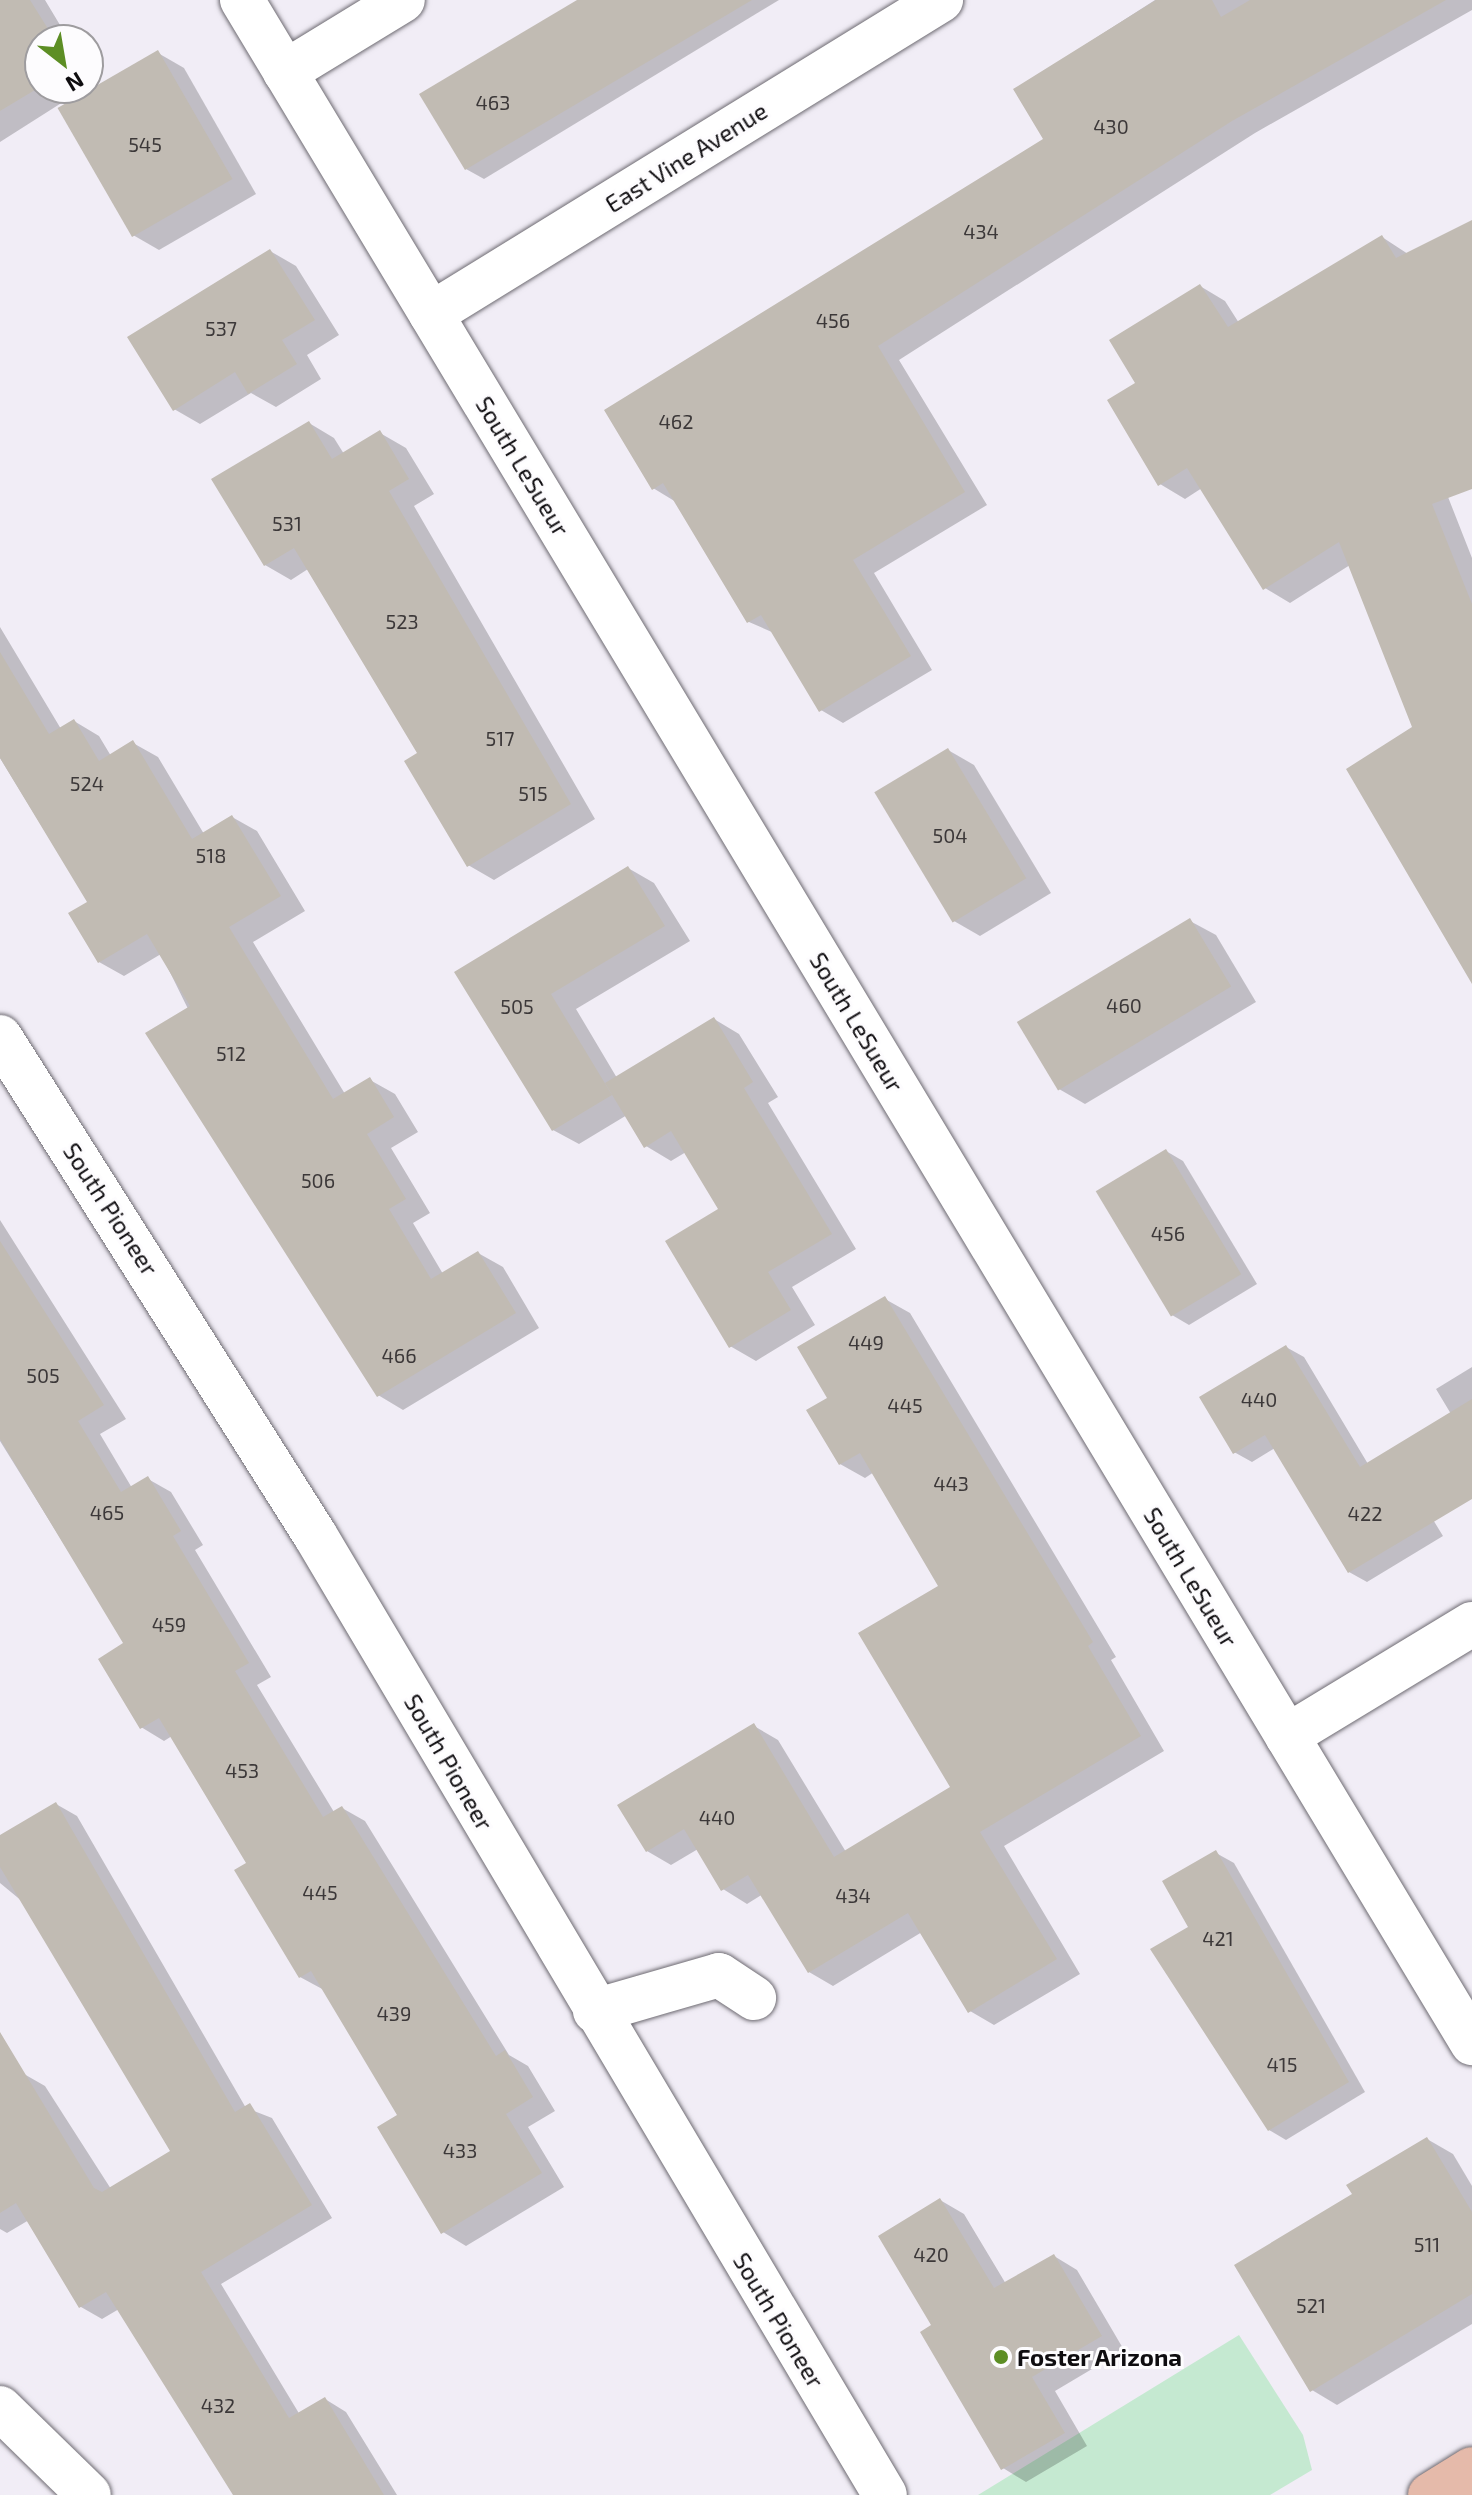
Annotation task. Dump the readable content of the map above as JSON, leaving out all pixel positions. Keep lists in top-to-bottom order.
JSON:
{
  "streets": {
    "street": ["East Vine Avenue", "South LeSueur", "South Pioneer"]
  },
  "crossings": [
    ["East Vine Avenue", "South LeSueur"]
  ],
  "places": ["Foster Arizona"],
  "house_numbers": [
    "463",
    "430",
    "545",
    "434",
    "456",
    "537",
    "462",
    "531",
    "523",
    "517",
    "524",
    "515",
    "504",
    "518",
    "460",
    "505",
    "512",
    "506",
    "456",
    "449",
    "466",
    "505",
    "440",
    "445",
    "443",
    "465",
    "422",
    "459",
    "453",
    "440",
    "445",
    "434",
    "421",
    "439",
    "415",
    "433",
    "511",
    "420",
    "521",
    "432"
  ],
  "north": "bottom right"
}
